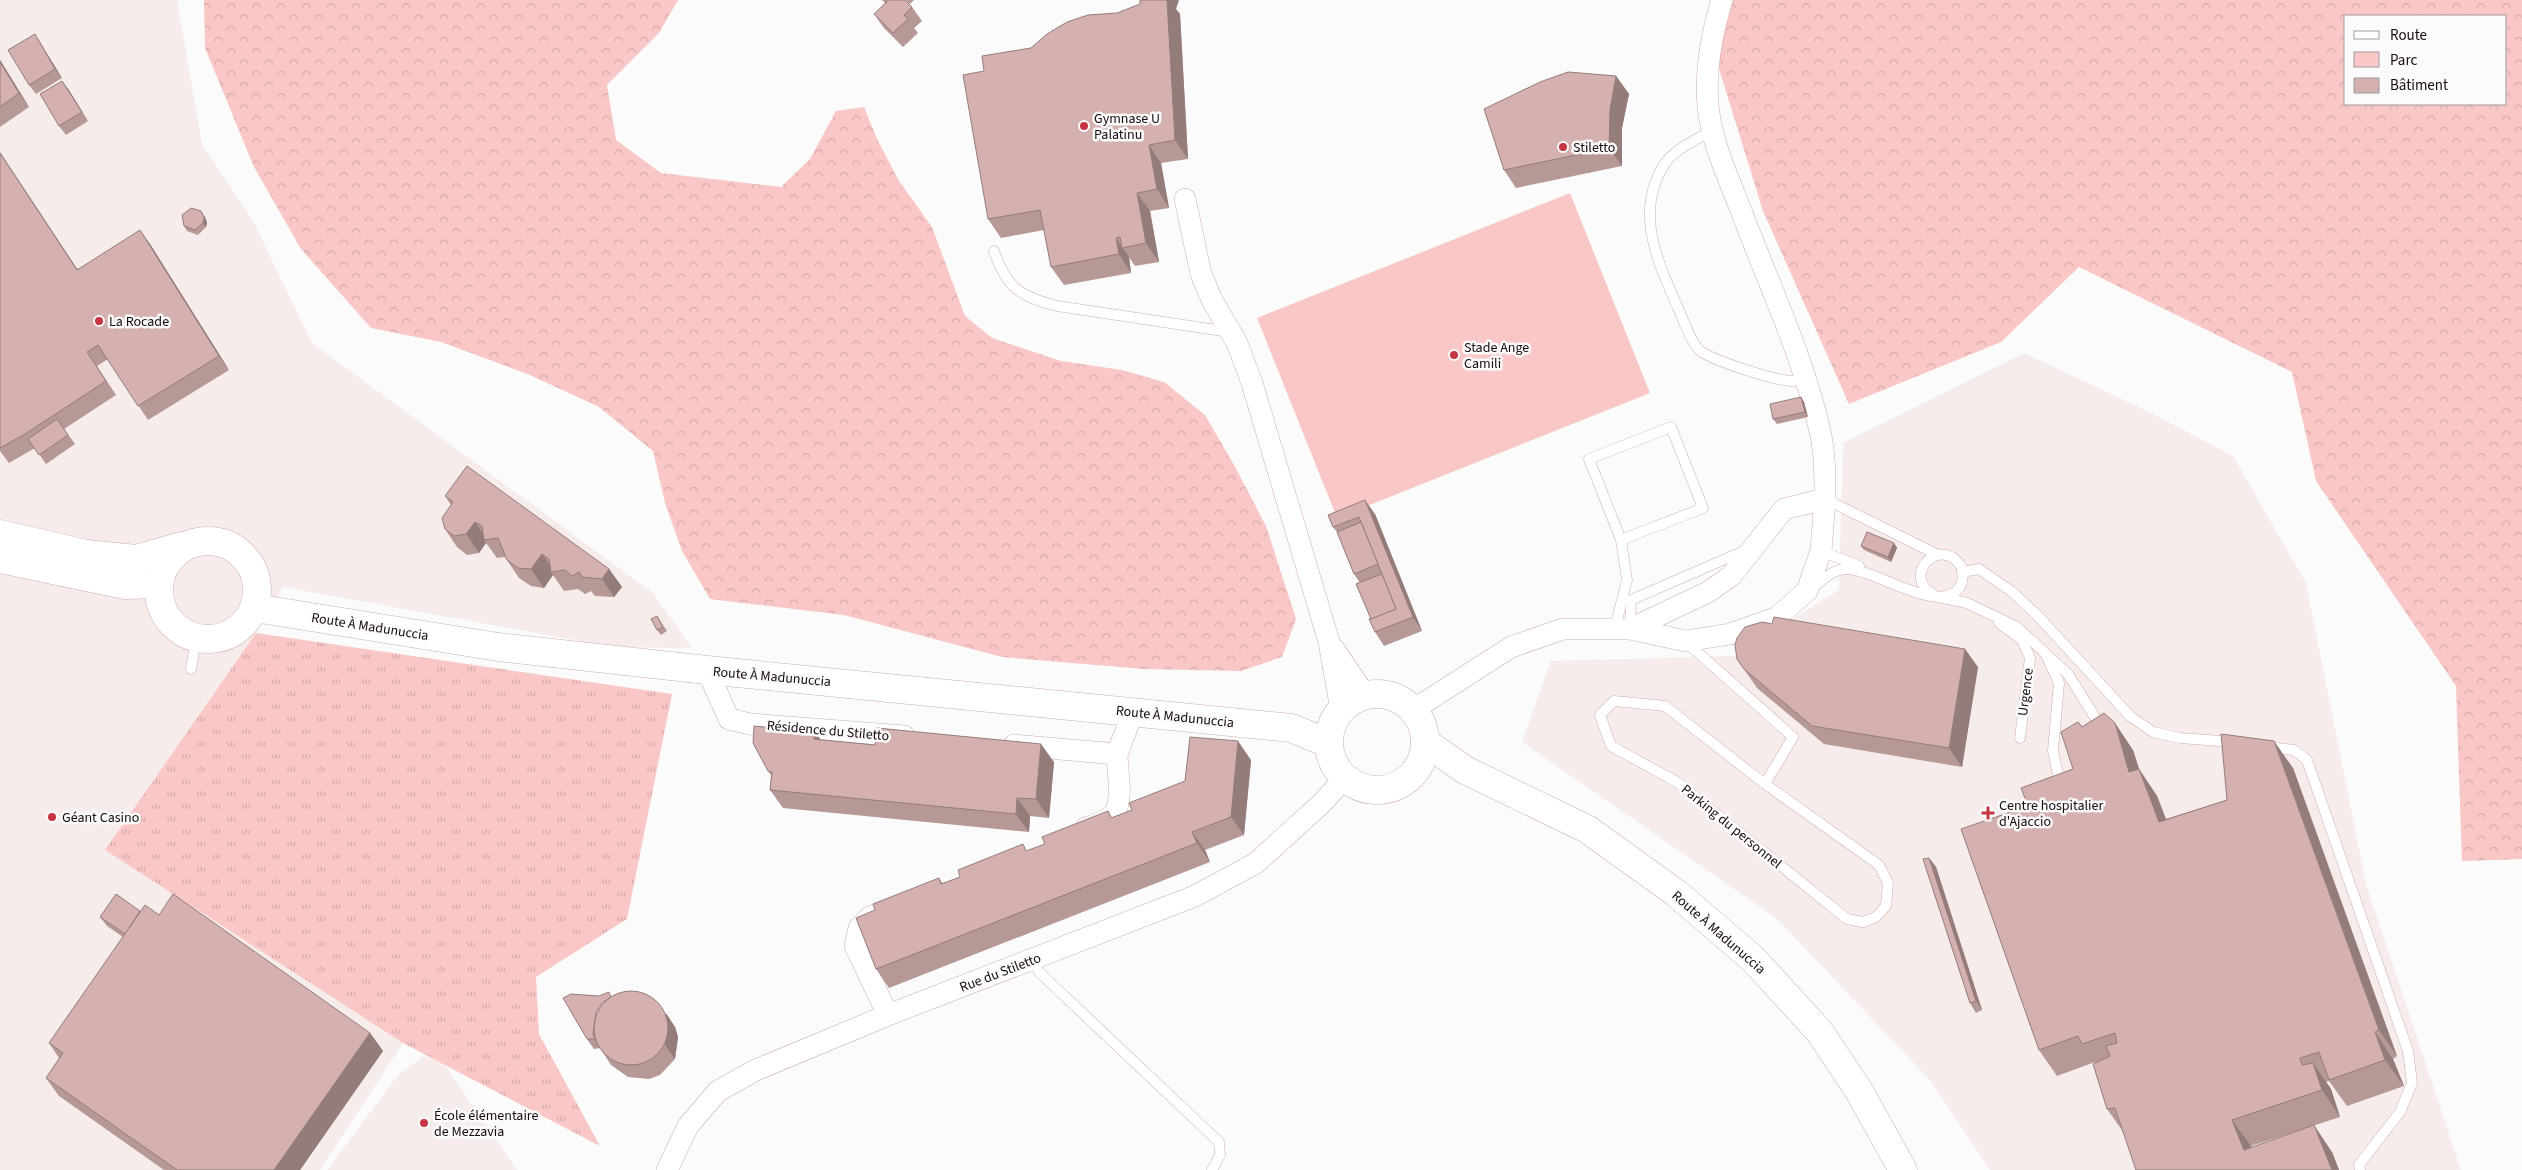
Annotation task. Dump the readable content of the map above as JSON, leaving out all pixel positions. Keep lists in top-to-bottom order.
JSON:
{
  "streets": {
    "main road": ["Route À Madunuccia"],
    "street": ["Résidence du Stiletto", "Rue du Stiletto"],
    "lane": ["Urgence", "Parking du personnel"]
  },
  "crossings": [
    ["Route À Madunuccia", "Résidence du Stiletto"],
    ["Route À Madunuccia", "Rue du Stiletto"]
  ],
  "places": {
    "other": [
      "Gymnase U Palatinu",
      "Stiletto",
      "La Rocade",
      "Stade Ange Camili",
      "Géant Casino",
      "École élémentaire de Mezzavia"
    ],
    "health": ["Centre hospitalier d'Ajaccio"]
  },
  "legend": ["Route", "Parc", "Bâtiment"]
}
